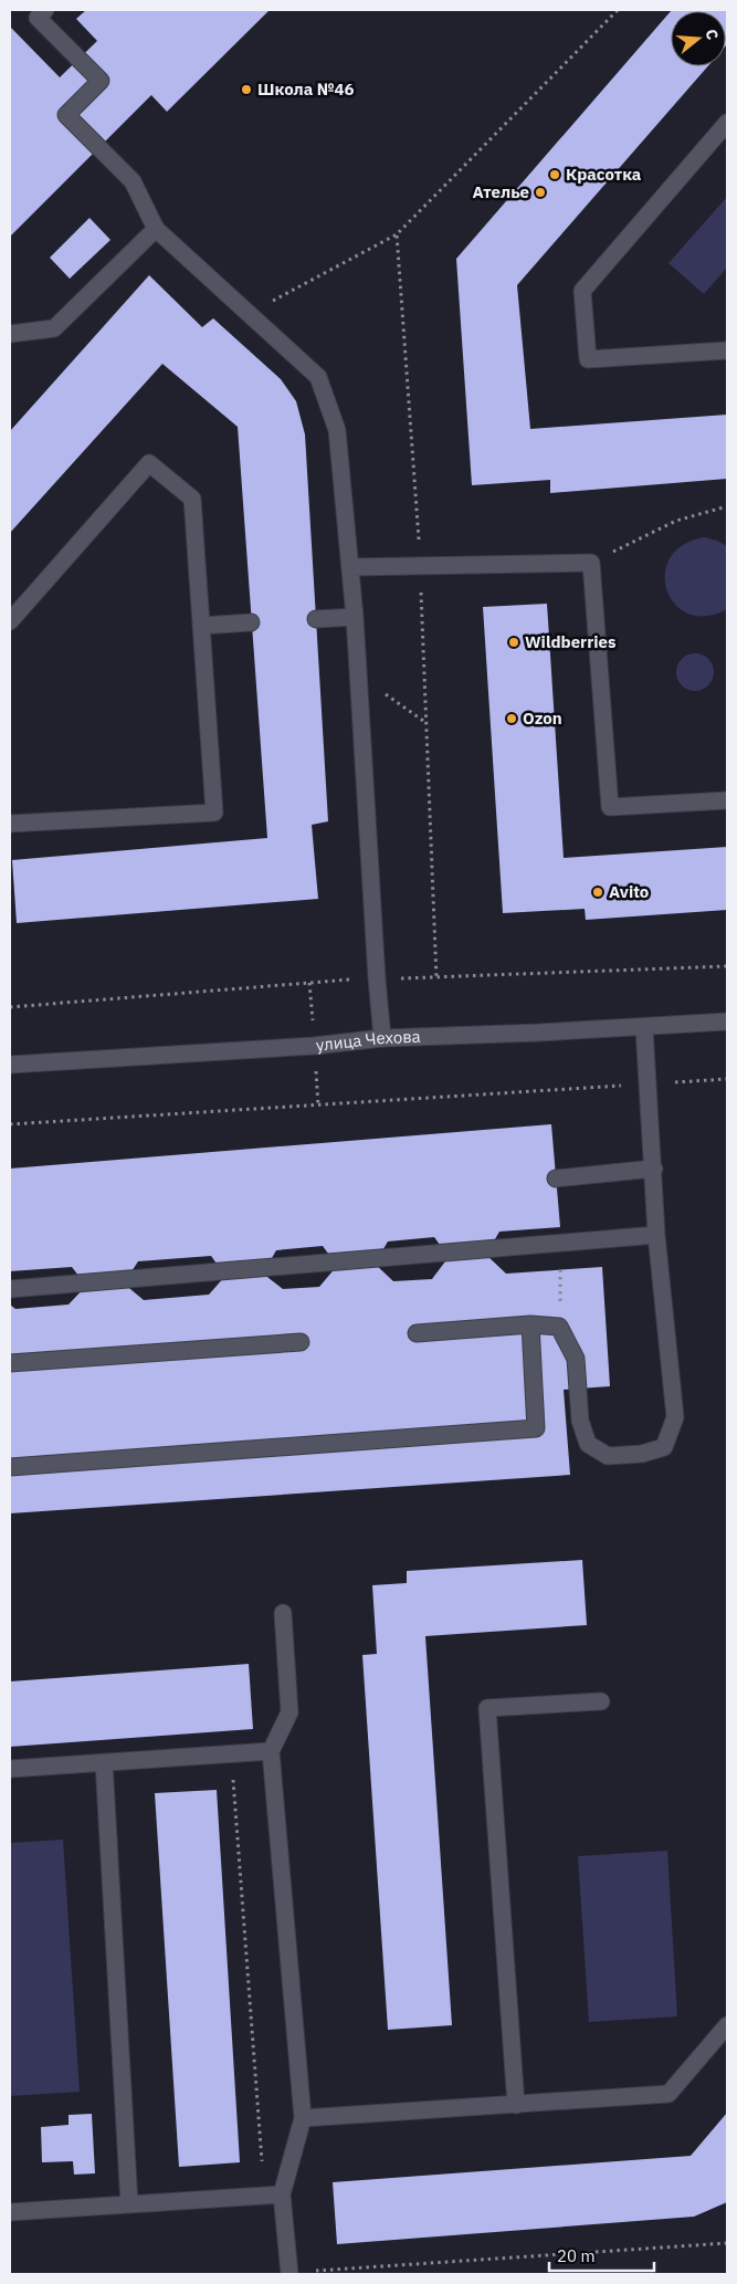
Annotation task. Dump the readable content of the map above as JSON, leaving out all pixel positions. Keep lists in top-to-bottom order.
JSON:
{
  "streets": {
    "street": ["улица Чехова"]
  },
  "places": [
    "Школа №46",
    "Красотка",
    "Ателье",
    "Wildberries",
    "Ozon",
    "Avito"
  ],
  "scale_bar": "20 m",
  "north": "right"
}
